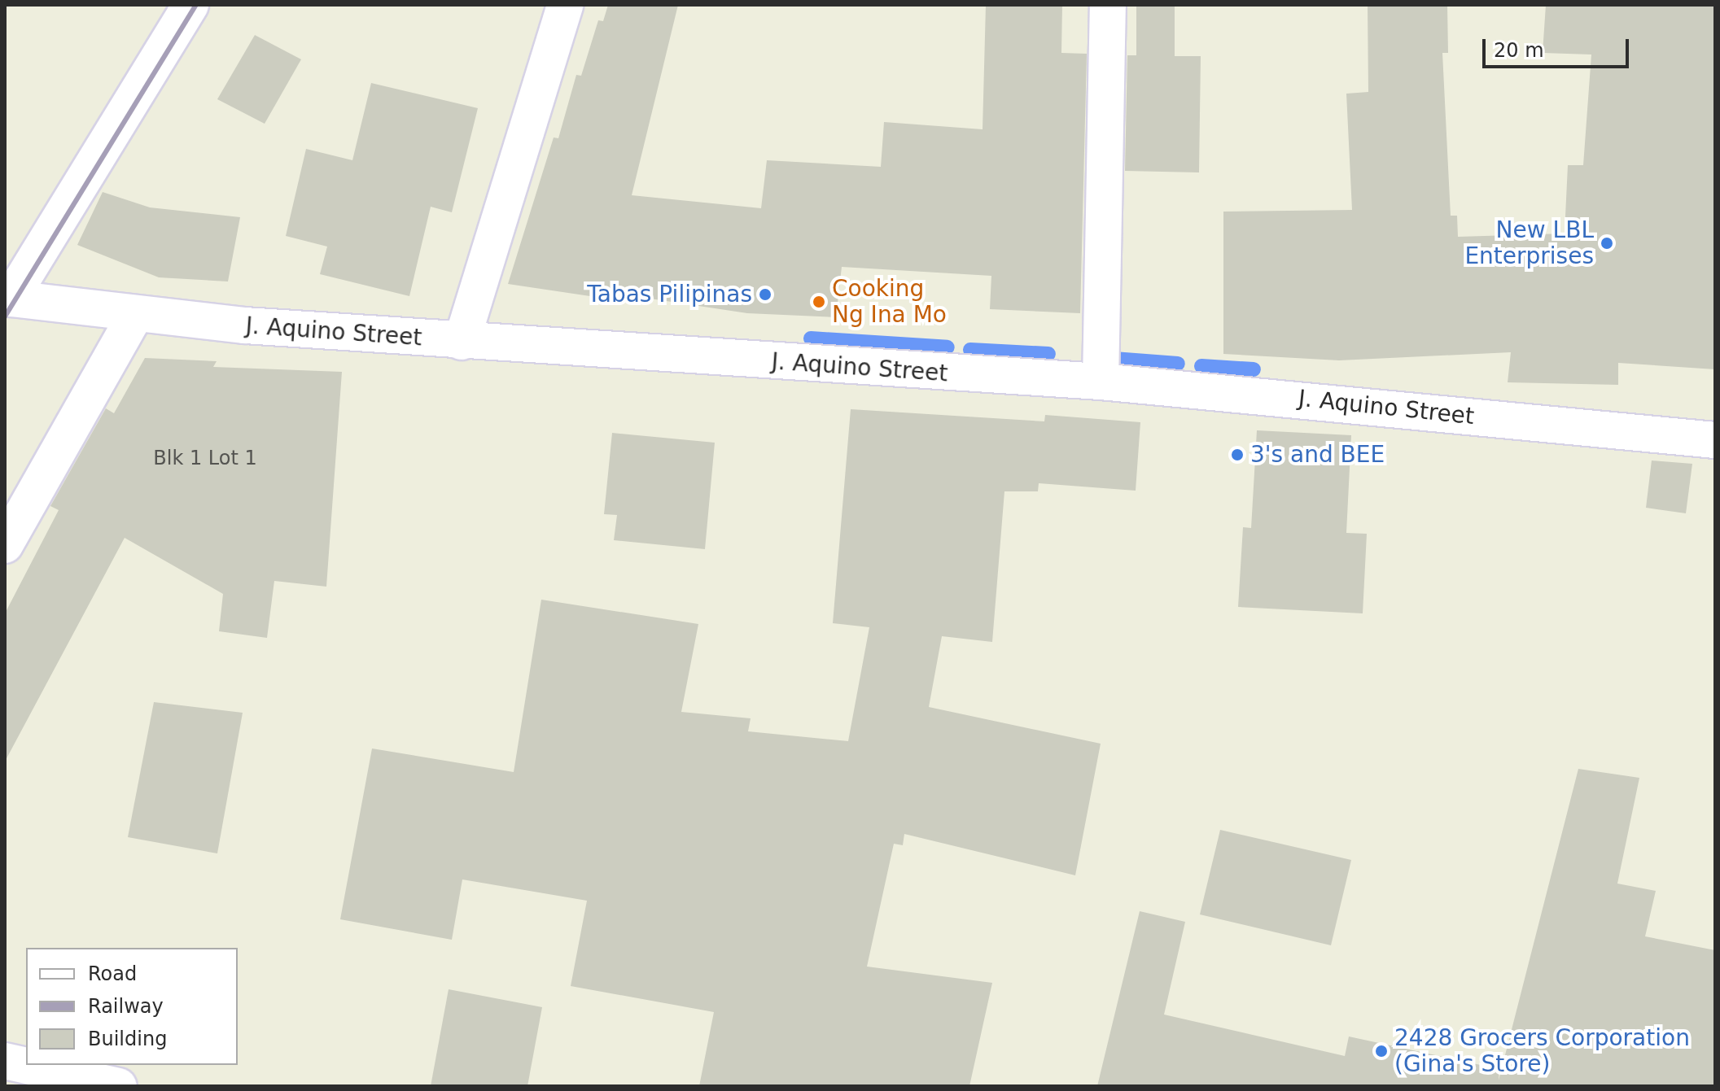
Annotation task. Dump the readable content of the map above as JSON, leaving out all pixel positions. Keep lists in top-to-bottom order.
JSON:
{
  "streets": {
    "street": ["J. Aquino Street"]
  },
  "places": [
    "New LBL Enterprises",
    "Tabas Pilipinas",
    "Cooking Ng Ina Mo",
    "3's and BEE",
    "2428 Grocers Corporation (Gina's Store)"
  ],
  "house_numbers": ["Blk 1 Lot 1"],
  "legend": ["Road", "Railway", "Building"],
  "scale_bar": "20 m"
}
